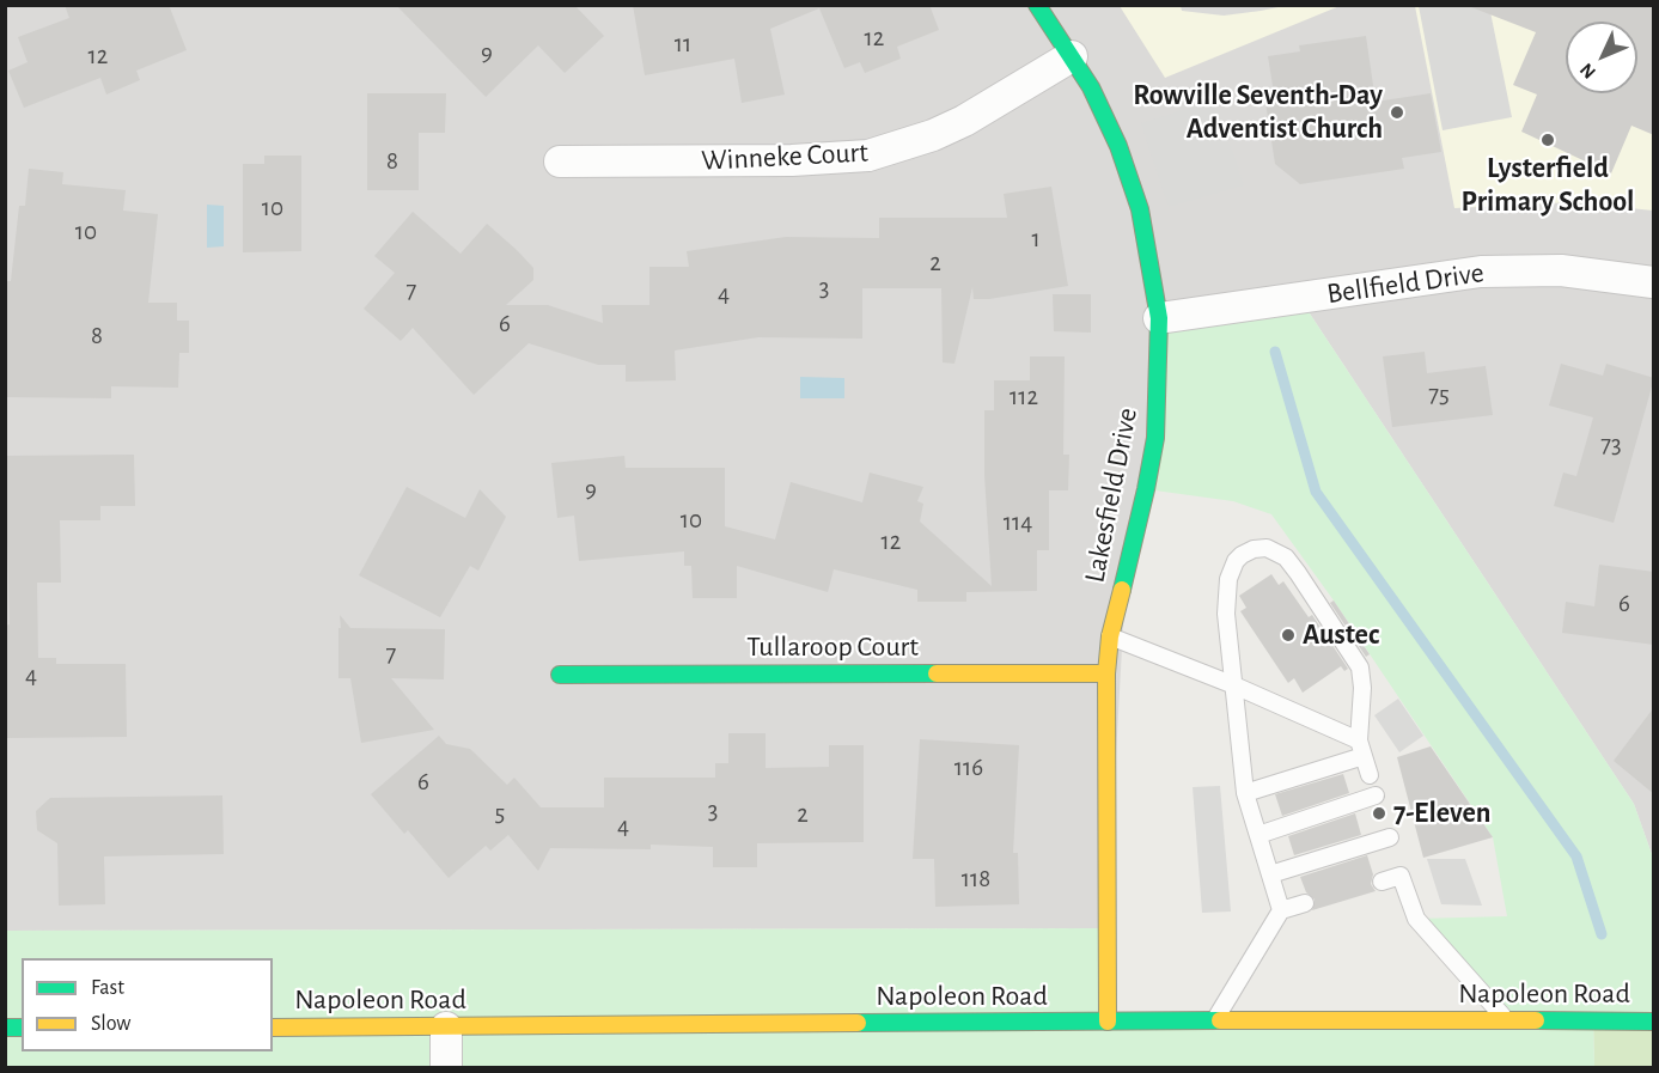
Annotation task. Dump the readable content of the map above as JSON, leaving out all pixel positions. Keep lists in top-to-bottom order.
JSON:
{
  "streets": {
    "street": [
      "Winneke Court",
      "Bellfield Drive",
      "Lakesfield Drive",
      "Tullaroop Court",
      "Napoleon Road"
    ]
  },
  "crossings": [
    ["Winneke Court", "Lakesfield Drive"],
    ["Bellfield Drive", "Lakesfield Drive"],
    ["Lakesfield Drive", "Tullaroop Court"],
    ["Lakesfield Drive", "Napoleon Road"]
  ],
  "places": [
    "Rowville Seventh-Day Adventist Church",
    "Lysterfield Primary School",
    "Austec",
    "7-Eleven"
  ],
  "house_numbers": [
    "12",
    "11",
    "9",
    "12",
    "8",
    "10",
    "10",
    "1",
    "2",
    "3",
    "7",
    "4",
    "6",
    "8",
    "75",
    "112",
    "73",
    "9",
    "10",
    "114",
    "12",
    "6",
    "7",
    "4",
    "116",
    "6",
    "3",
    "5",
    "2",
    "4",
    "118"
  ],
  "legend": ["Fast", "Slow"],
  "north": "bottom left"
}
